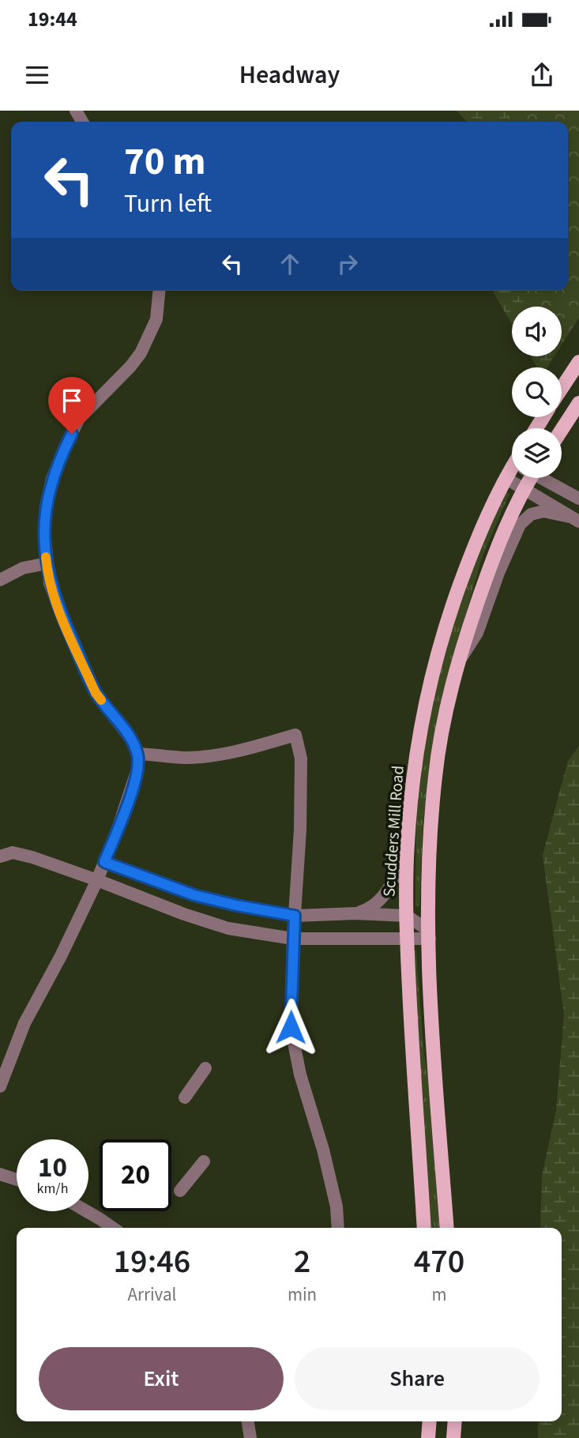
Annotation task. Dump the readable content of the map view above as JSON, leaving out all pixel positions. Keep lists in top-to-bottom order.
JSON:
{
  "streets": {
    "main road": ["Scudders Mill Road"]
  },
  "page": {
    "status": "19:44",
    "header": "Headway",
    "turn": ["70 m", "Turn left"],
    "speed": "10 km/h",
    "limit": "20",
    "eta": [
      "19:46",
      "Arrival",
      "2",
      "min",
      "470",
      "m"
    ],
    "buttons": ["Exit", "Share"]
  }
}
